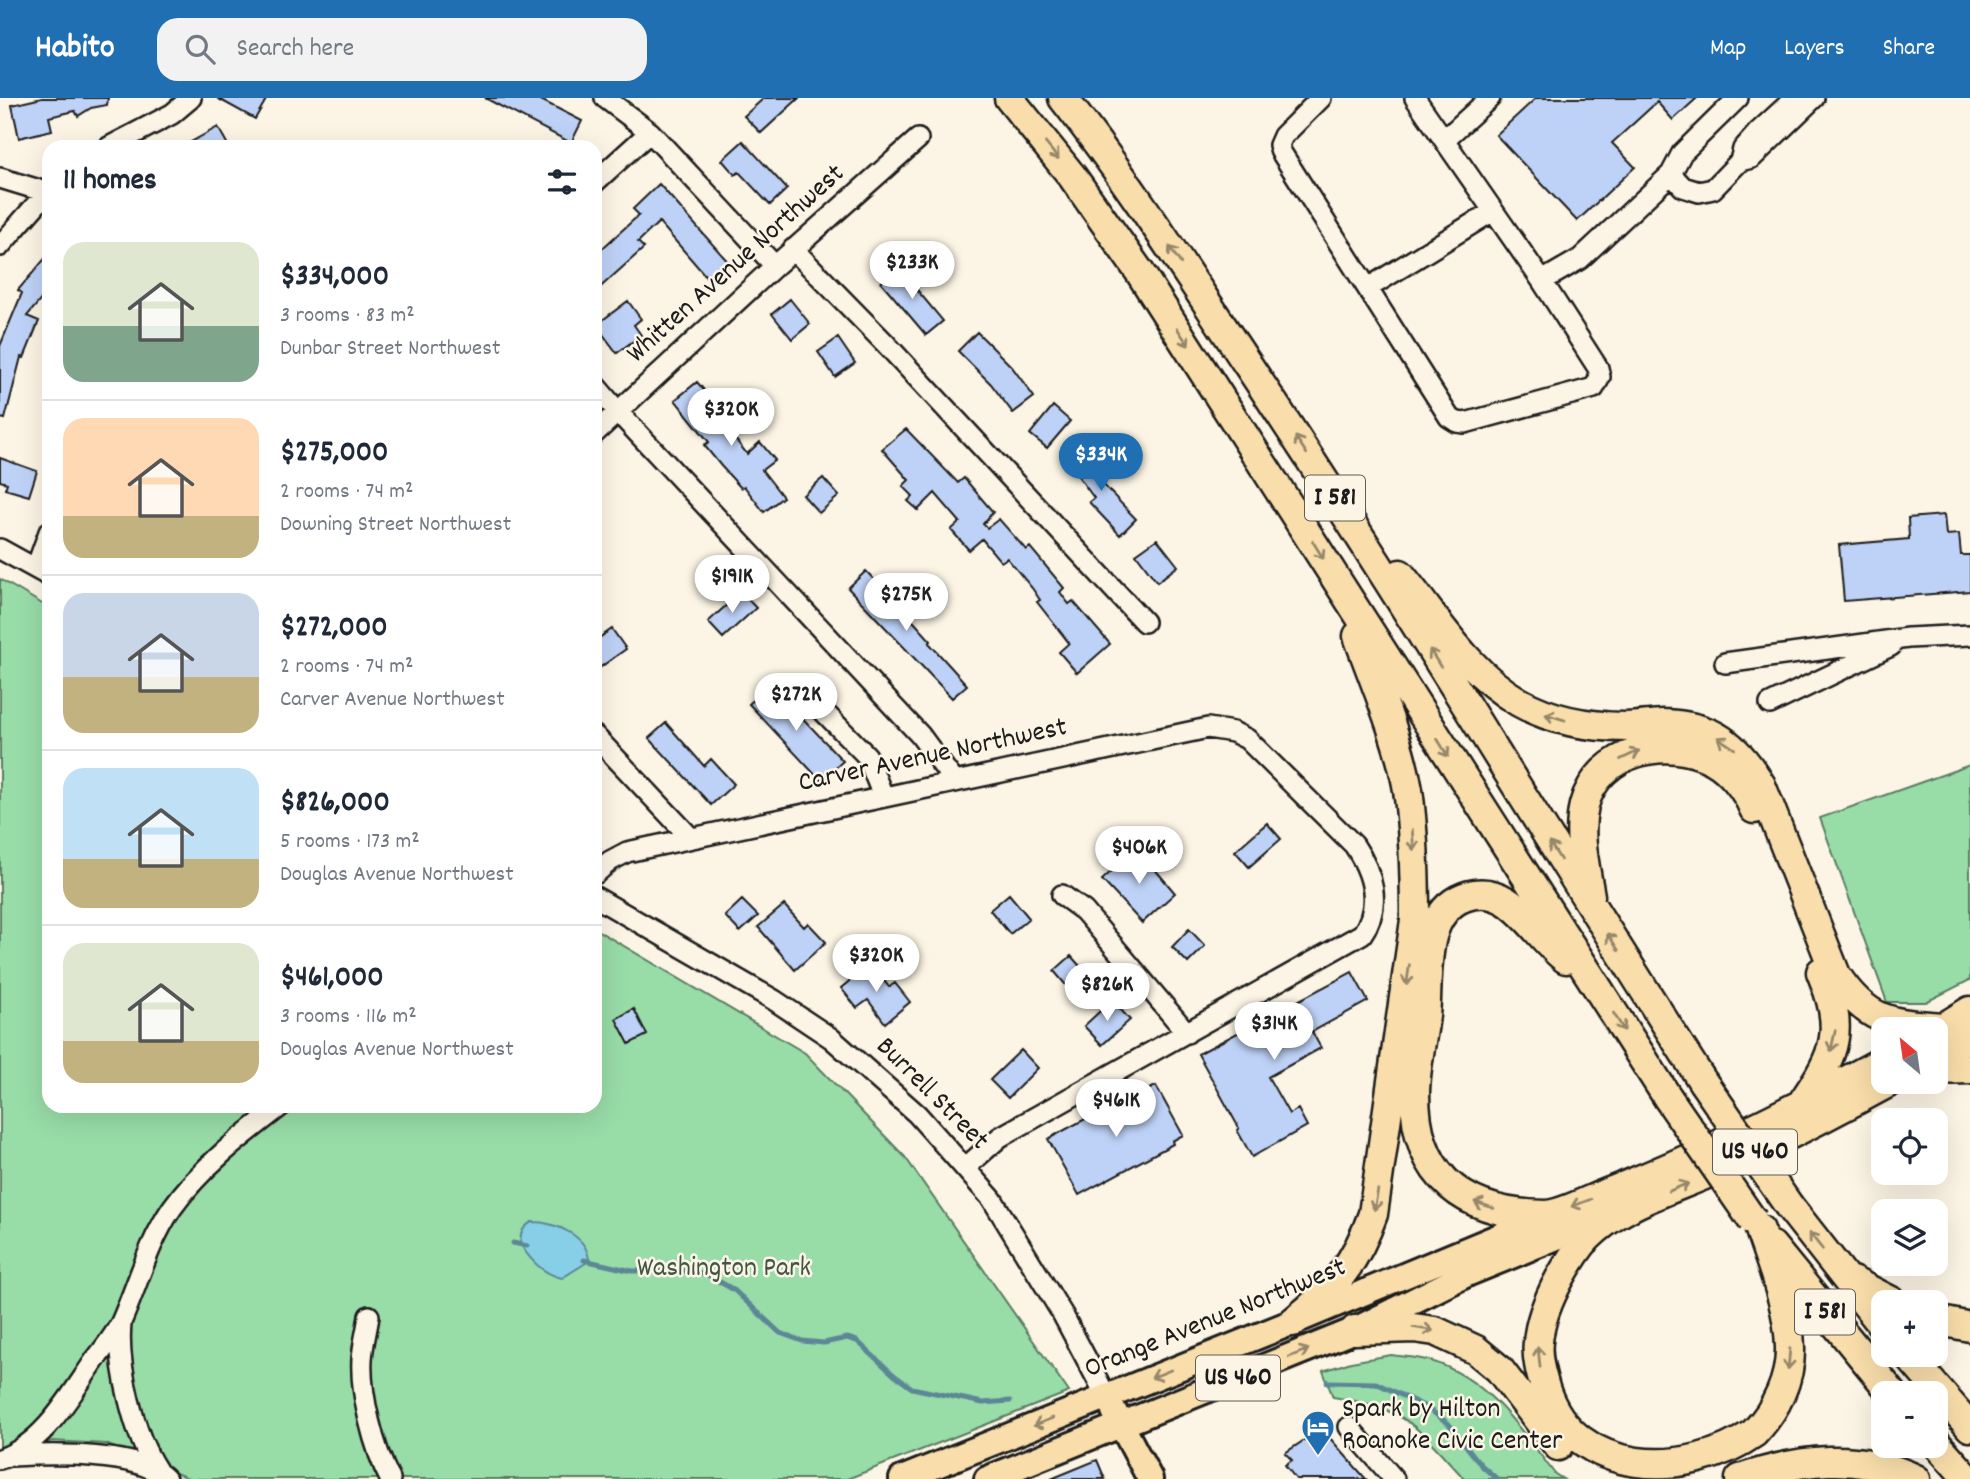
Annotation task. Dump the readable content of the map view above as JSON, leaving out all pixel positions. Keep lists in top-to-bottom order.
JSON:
{
  "streets": {
    "highway": ["I 581", "US 460"],
    "main road": ["Orange Avenue Northwest"],
    "street": ["Whitten Avenue Northwest", "Carver Avenue Northwest", "Burrell Street"]
  },
  "crossings": [
    ["Carver Avenue Northwest", "Burrell Street"],
    ["Burrell Street", "Orange Avenue Northwest"],
    ["US 460", "Orange Avenue Northwest"]
  ],
  "parks": ["Washington Park"],
  "places": {
    "hotel": ["Spark by Hilton Roanoke Civic Center"]
  },
  "north": "top left",
  "page": {
    "header": "Habito",
    "search": "Search here",
    "nav": ["Map", "Layers", "Share"],
    "heading": "11 homes",
    "list": [
      {
        "name": "$334,000",
        "note": "3 rooms · 83 m² · Dunbar Street Northwest"
      },
      {
        "name": "$275,000",
        "note": "2 rooms · 74 m² · Downing Street Northwest"
      },
      {
        "name": "$272,000",
        "note": "2 rooms · 74 m² · Carver Avenue Northwest"
      },
      {
        "name": "$826,000",
        "note": "5 rooms · 173 m² · Douglas Avenue Northwest"
      },
      {
        "name": "$461,000",
        "note": "3 rooms · 116 m² · Douglas Avenue Northwest"
      }
    ],
    "price": [
      "$233K",
      "$320K",
      "$334K",
      "$191K",
      "$275K",
      "$272K",
      "$406K",
      "$320K",
      "$826K",
      "$314K",
      "$461K"
    ],
    "map_buttons": ["+", "−"]
  }
}
